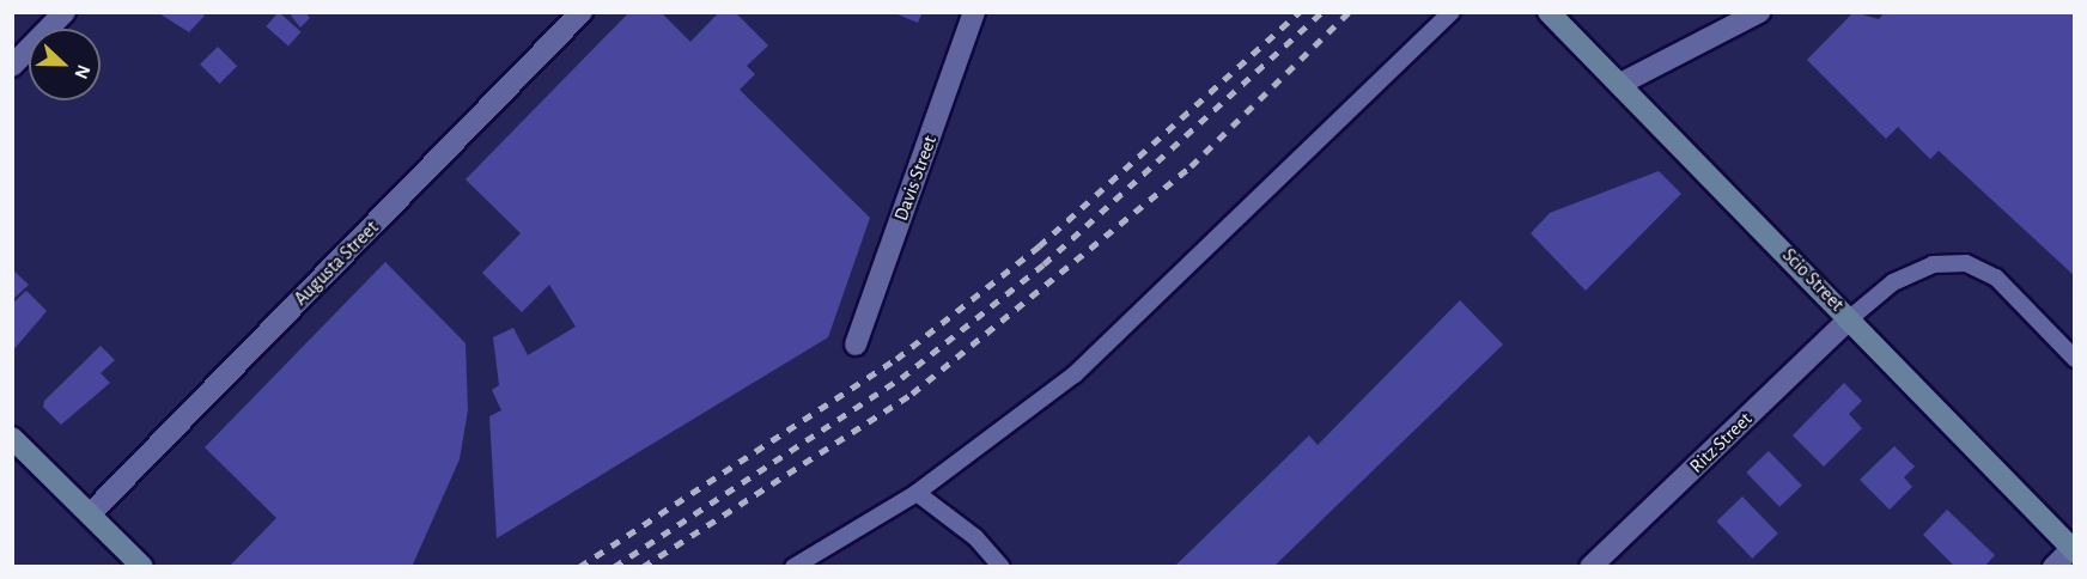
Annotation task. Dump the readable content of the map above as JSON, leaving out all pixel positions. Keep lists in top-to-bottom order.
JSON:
{
  "streets": {
    "street": [
      "Davis Street",
      "Augusta Street",
      "Scio Street",
      "Ritz Street"
    ]
  },
  "crossings": [
    ["Scio Street", "Ritz Street"]
  ],
  "north": "right"
}
